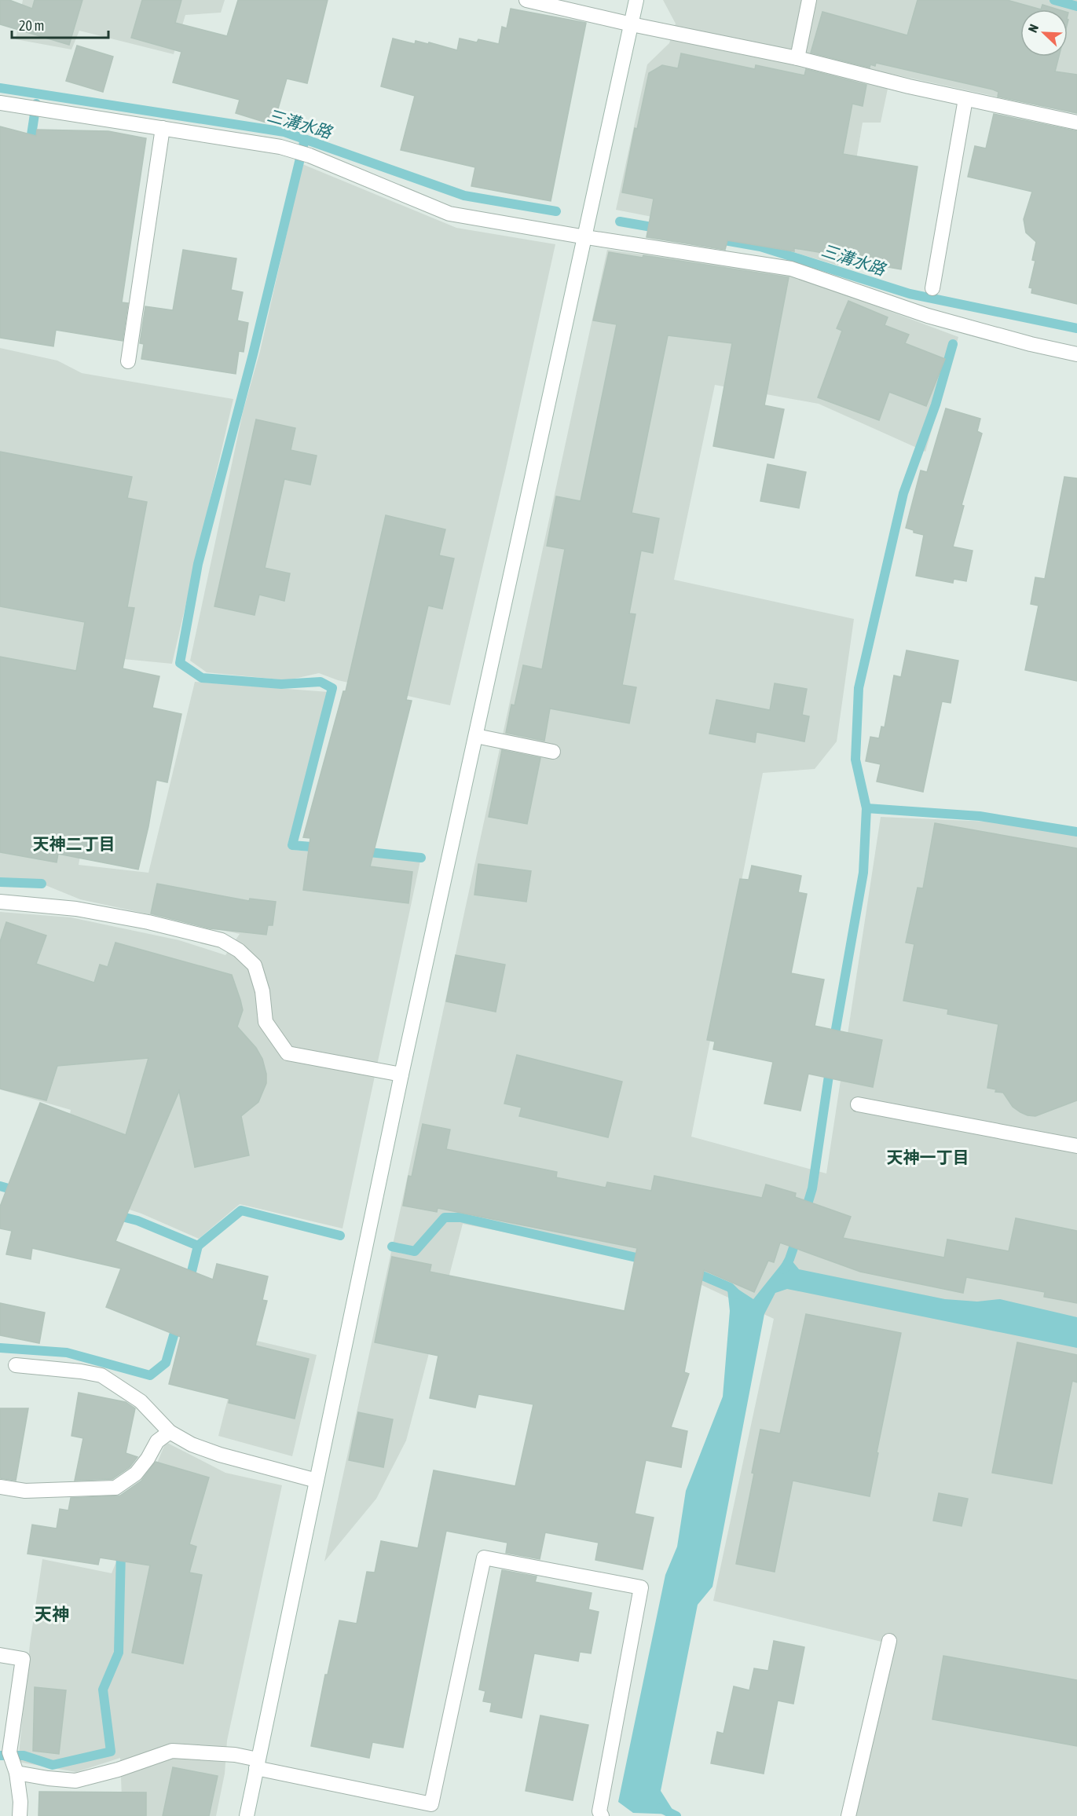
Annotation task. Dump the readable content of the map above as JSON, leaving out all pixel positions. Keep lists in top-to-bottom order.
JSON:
{
  "districts": ["天神二丁目", "天神一丁目", "天神"],
  "water": ["三溝水路"],
  "scale_bar": "20 m",
  "north": "top left"
}
